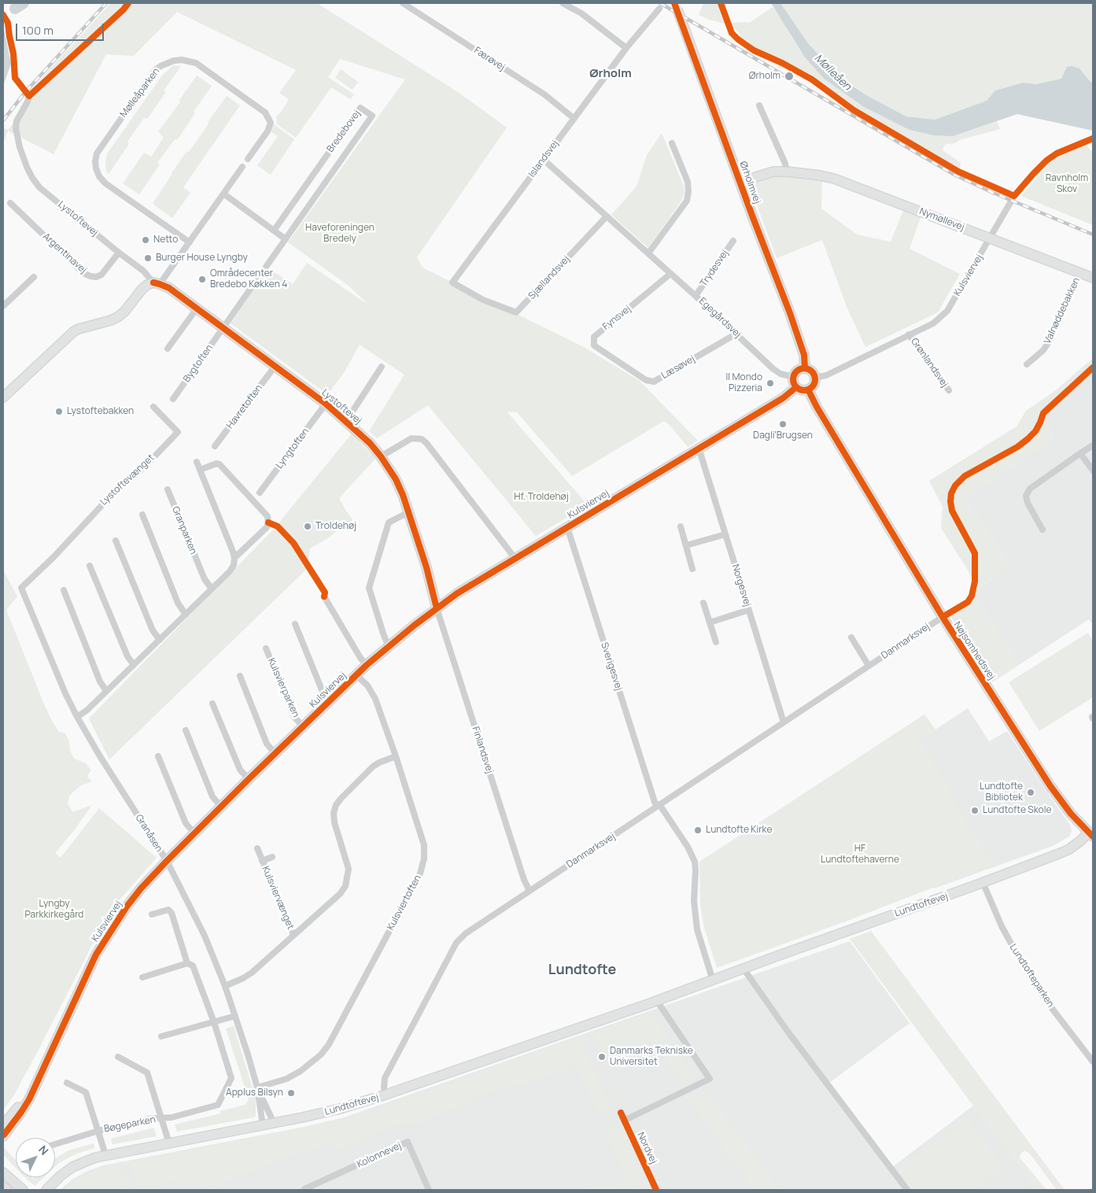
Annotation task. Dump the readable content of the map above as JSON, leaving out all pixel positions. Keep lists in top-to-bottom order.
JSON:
{
  "streets": {
    "street": [
      "Færøvej",
      "Mølleåparken",
      "Bredebovej",
      "Islandsvej",
      "Ørholmvej",
      "Lystoftevej",
      "Nymøllevej",
      "Argentinavej",
      "Trydesvej",
      "Kulsviervej",
      "Sjællandsvej",
      "Valnøddebakken",
      "Fynsvej",
      "Egegårdsvej",
      "Grønlandsvej",
      "Bygtoften",
      "Læsøvej",
      "Havretoften",
      "Lyngtoften",
      "Lystoftevænget",
      "Granparken",
      "Norgesvej",
      "Danmarksvej",
      "Nøjsomhedsvej",
      "Sverigesvej",
      "Kulsvierparken",
      "Finlandsvej",
      "Granåsen",
      "Kulsviervænget",
      "Kulsviertoften",
      "Lundtoftevej",
      "Lundtofteparken",
      "Bøgeparken",
      "Nordvej",
      "Kolonnevej"
    ]
  },
  "crossings": [
    ["Færøvej", "Islandsvej"],
    ["Bredebovej", "Lystoftevej"],
    ["Bredebovej", "Bygtoften"],
    ["Islandsvej", "Sjællandsvej"],
    ["Islandsvej", "Egegårdsvej"],
    ["Ørholmvej", "Nymøllevej"],
    ["Ørholmvej", "Kulsviervej"],
    ["Ørholmvej", "Egegårdsvej"],
    ["Ørholmvej", "Nøjsomhedsvej"],
    ["Lystoftevej", "Argentinavej"],
    ["Lystoftevej", "Kulsviervej"],
    ["Lystoftevej", "Bygtoften"],
    ["Lystoftevej", "Havretoften"],
    ["Lystoftevej", "Lyngtoften"],
    ["Lystoftevej", "Finlandsvej"],
    ["Nymøllevej", "Kulsviervej"],
    ["Nymøllevej", "Valnøddebakken"],
    ["Trydesvej", "Egegårdsvej"],
    ["Kulsviervej", "Egegårdsvej"],
    ["Kulsviervej", "Grønlandsvej"],
    ["Kulsviervej", "Norgesvej"],
    ["Kulsviervej", "Nøjsomhedsvej"],
    ["Kulsviervej", "Sverigesvej"],
    ["Kulsviervej", "Kulsvierparken"],
    ["Kulsviervej", "Finlandsvej"],
    ["Kulsviervej", "Granåsen"],
    ["Kulsviervej", "Kulsviertoften"],
    ["Sjællandsvej", "Egegårdsvej"],
    ["Fynsvej", "Egegårdsvej"],
    ["Fynsvej", "Læsøvej"],
    ["Egegårdsvej", "Læsøvej"],
    ["Egegårdsvej", "Nøjsomhedsvej"],
    ["Lystoftevænget", "Granåsen"],
    ["Norgesvej", "Danmarksvej"],
    ["Danmarksvej", "Nøjsomhedsvej"],
    ["Danmarksvej", "Sverigesvej"],
    ["Danmarksvej", "Finlandsvej"],
    ["Danmarksvej", "Lundtoftevej"],
    ["Nøjsomhedsvej", "Lundtoftevej"],
    ["Sverigesvej", "Lundtoftevej"],
    ["Granåsen", "Kulsviervænget"],
    ["Granåsen", "Kulsviertoften"],
    ["Granåsen", "Lundtoftevej"],
    ["Kulsviervænget", "Kulsviertoften"],
    ["Lundtoftevej", "Lundtofteparken"],
    ["Lundtoftevej", "Bøgeparken"]
  ],
  "districts": ["Ørholm", "Lundtofte"],
  "water": ["Mølleåen"],
  "parks": [
    "Ravnholm Skov",
    "Haveforeningen Bredely",
    "Hf. Troldehøj",
    "HF Lundtoftehaverne",
    "Lyngby Parkkirkegård"
  ],
  "places": [
    "Ørholm",
    "Netto",
    "Burger House Lyngby",
    "Områdecenter Bredebo Køkken 4",
    "Il Mondo Pizzeria",
    "Lystoftebakken",
    "Dagli'Brugsen",
    "Troldehøj",
    "Lundtofte Bibliotek",
    "Lundtofte Skole",
    "Lundtofte Kirke",
    "Danmarks Tekniske Universitet",
    "Applus Bilsyn"
  ],
  "scale_bar": "100 m",
  "north": "top right"
}
